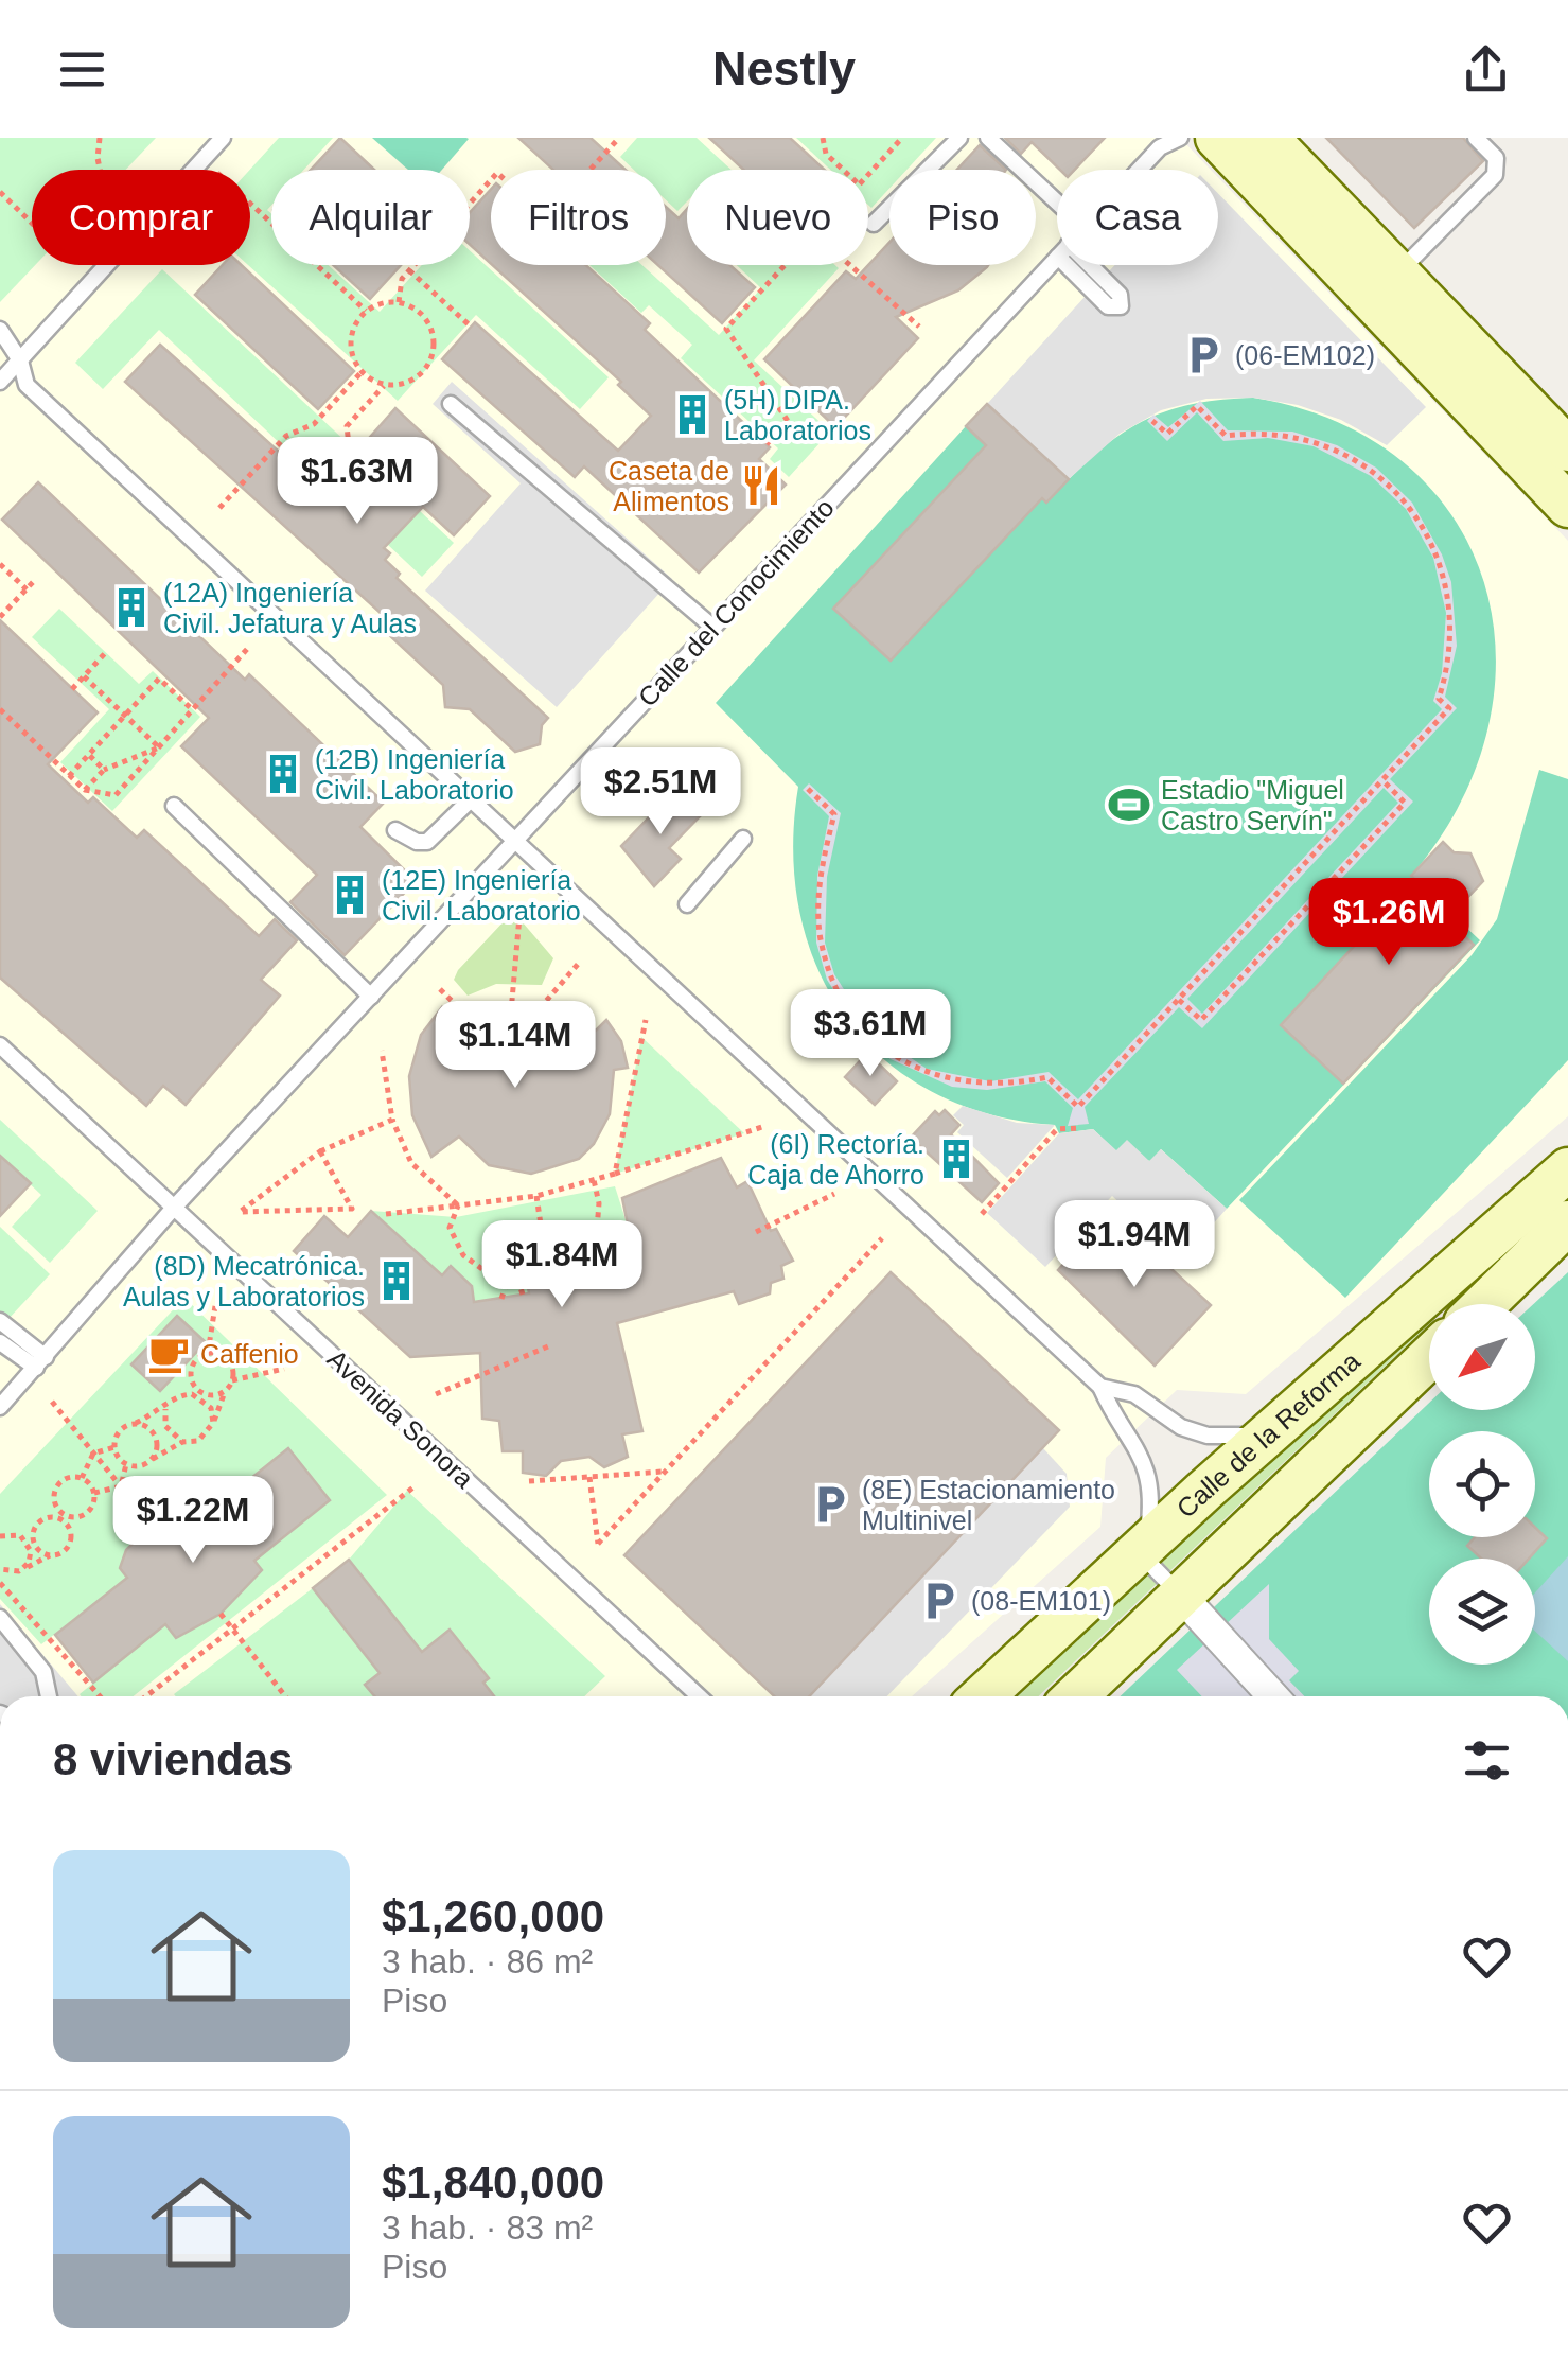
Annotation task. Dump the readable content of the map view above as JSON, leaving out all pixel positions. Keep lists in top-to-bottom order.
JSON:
{
  "streets": {
    "main road": ["Calle de la Reforma"],
    "lane": ["Calle del Conocimiento", "Avenida Sonora"]
  },
  "crossings": [
    ["Calle del Conocimiento", "Avenida Sonora"]
  ],
  "places": {
    "parking": ["(06-EM102)", "(8E) Estacionamiento Multinivel", "(08-EM101)"],
    "building": [
      "(5H) DIPA. Laboratorios",
      "(12A) Ingeniería Civil. Jefatura y Aulas",
      "(12B) Ingeniería Civil. Laboratorio",
      "(12E) Ingeniería Civil. Laboratorio",
      "(6I) Rectoría. Caja de Ahorro",
      "(8D) Mecatrónica. Aulas y Laboratorios"
    ],
    "restaurant": ["Caseta de Alimentos"],
    "sports": ["Estadio \"Miguel Castro Servín\""],
    "cafe": ["Caffenio"]
  },
  "north": "bottom left",
  "page": {
    "header": "Nestly",
    "chip": [
      "Comprar",
      "Alquilar",
      "Filtros",
      "Nuevo",
      "Piso",
      "Casa"
    ],
    "price": [
      "$1.63M",
      "$2.51M",
      "$1.26M",
      "$3.61M",
      "$1.14M",
      "$1.94M",
      "$1.84M",
      "$1.22M"
    ],
    "heading": "8 viviendas",
    "list": [
      {
        "name": "$1,260,000",
        "note": "3 hab. · 86 m² · Piso"
      },
      {
        "name": "$1,840,000",
        "note": "3 hab. · 83 m² · Piso"
      }
    ]
  }
}
